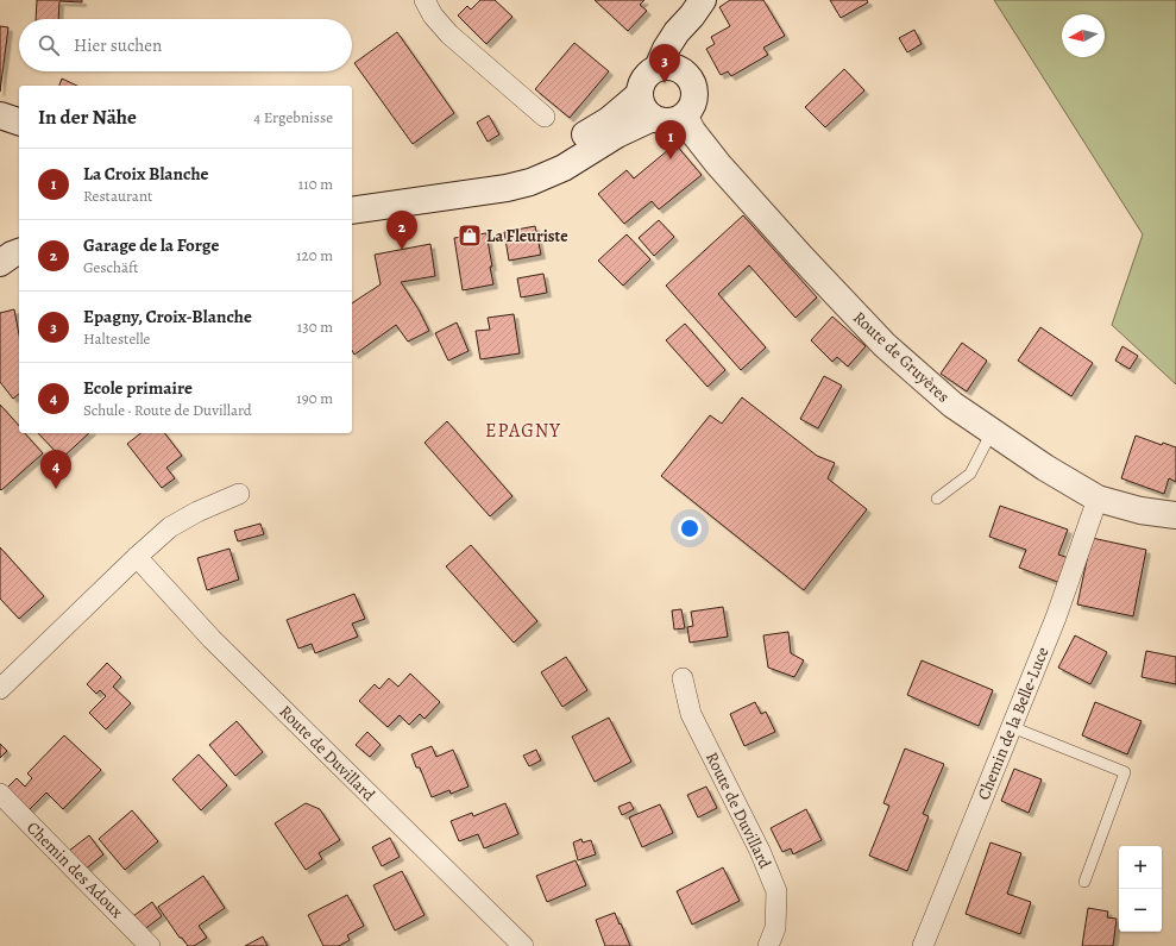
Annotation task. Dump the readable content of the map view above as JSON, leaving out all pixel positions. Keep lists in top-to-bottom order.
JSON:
{
  "streets": {
    "main road": ["Route de Gruyères"],
    "street": ["Chemin de la Belle-Luce", "Route de Duvillard", "Chemin des Adoux"]
  },
  "crossings": [
    ["Route de Gruyères", "Chemin de la Belle-Luce"]
  ],
  "districts": ["EPAGNY"],
  "places": {
    "shop": ["La Fleuriste"]
  },
  "north": "left",
  "page": {
    "search": "Hier suchen",
    "pins": [
      "3",
      "1",
      "2",
      "4"
    ],
    "heading": ["In der Nähe", "4 Ergebnisse"],
    "list": [
      {
        "mark": "1",
        "name": "La Croix Blanche",
        "note": "Restaurant",
        "value": "110 m"
      },
      {
        "mark": "2",
        "name": "Garage de la Forge",
        "note": "Geschäft",
        "value": "120 m"
      },
      {
        "mark": "3",
        "name": "Epagny, Croix-Blanche",
        "note": "Haltestelle",
        "value": "130 m"
      },
      {
        "mark": "4",
        "name": "Ecole primaire",
        "note": "Schule · Route de Duvillard",
        "value": "190 m"
      }
    ],
    "map_buttons": ["+", "−"]
  }
}
